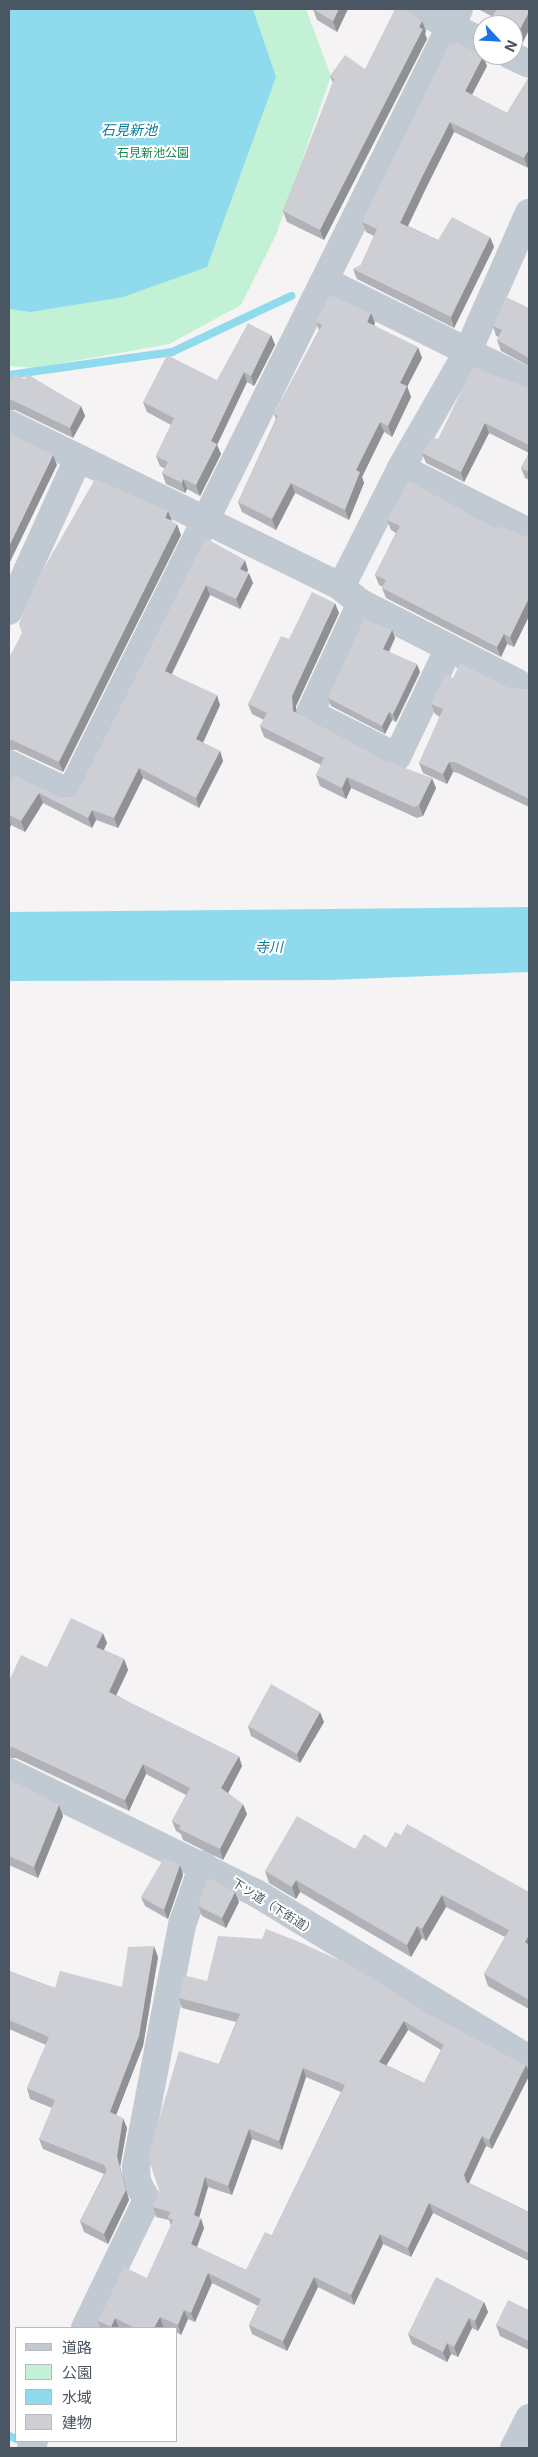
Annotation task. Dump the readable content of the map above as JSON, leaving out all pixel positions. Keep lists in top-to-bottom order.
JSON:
{
  "streets": {
    "street": ["下ツ道（下街道）"]
  },
  "water": ["石見新池", "寺川"],
  "parks": ["石見新池公園"],
  "legend": [
    "道路",
    "公園",
    "水域",
    "建物"
  ],
  "north": "bottom right"
}
